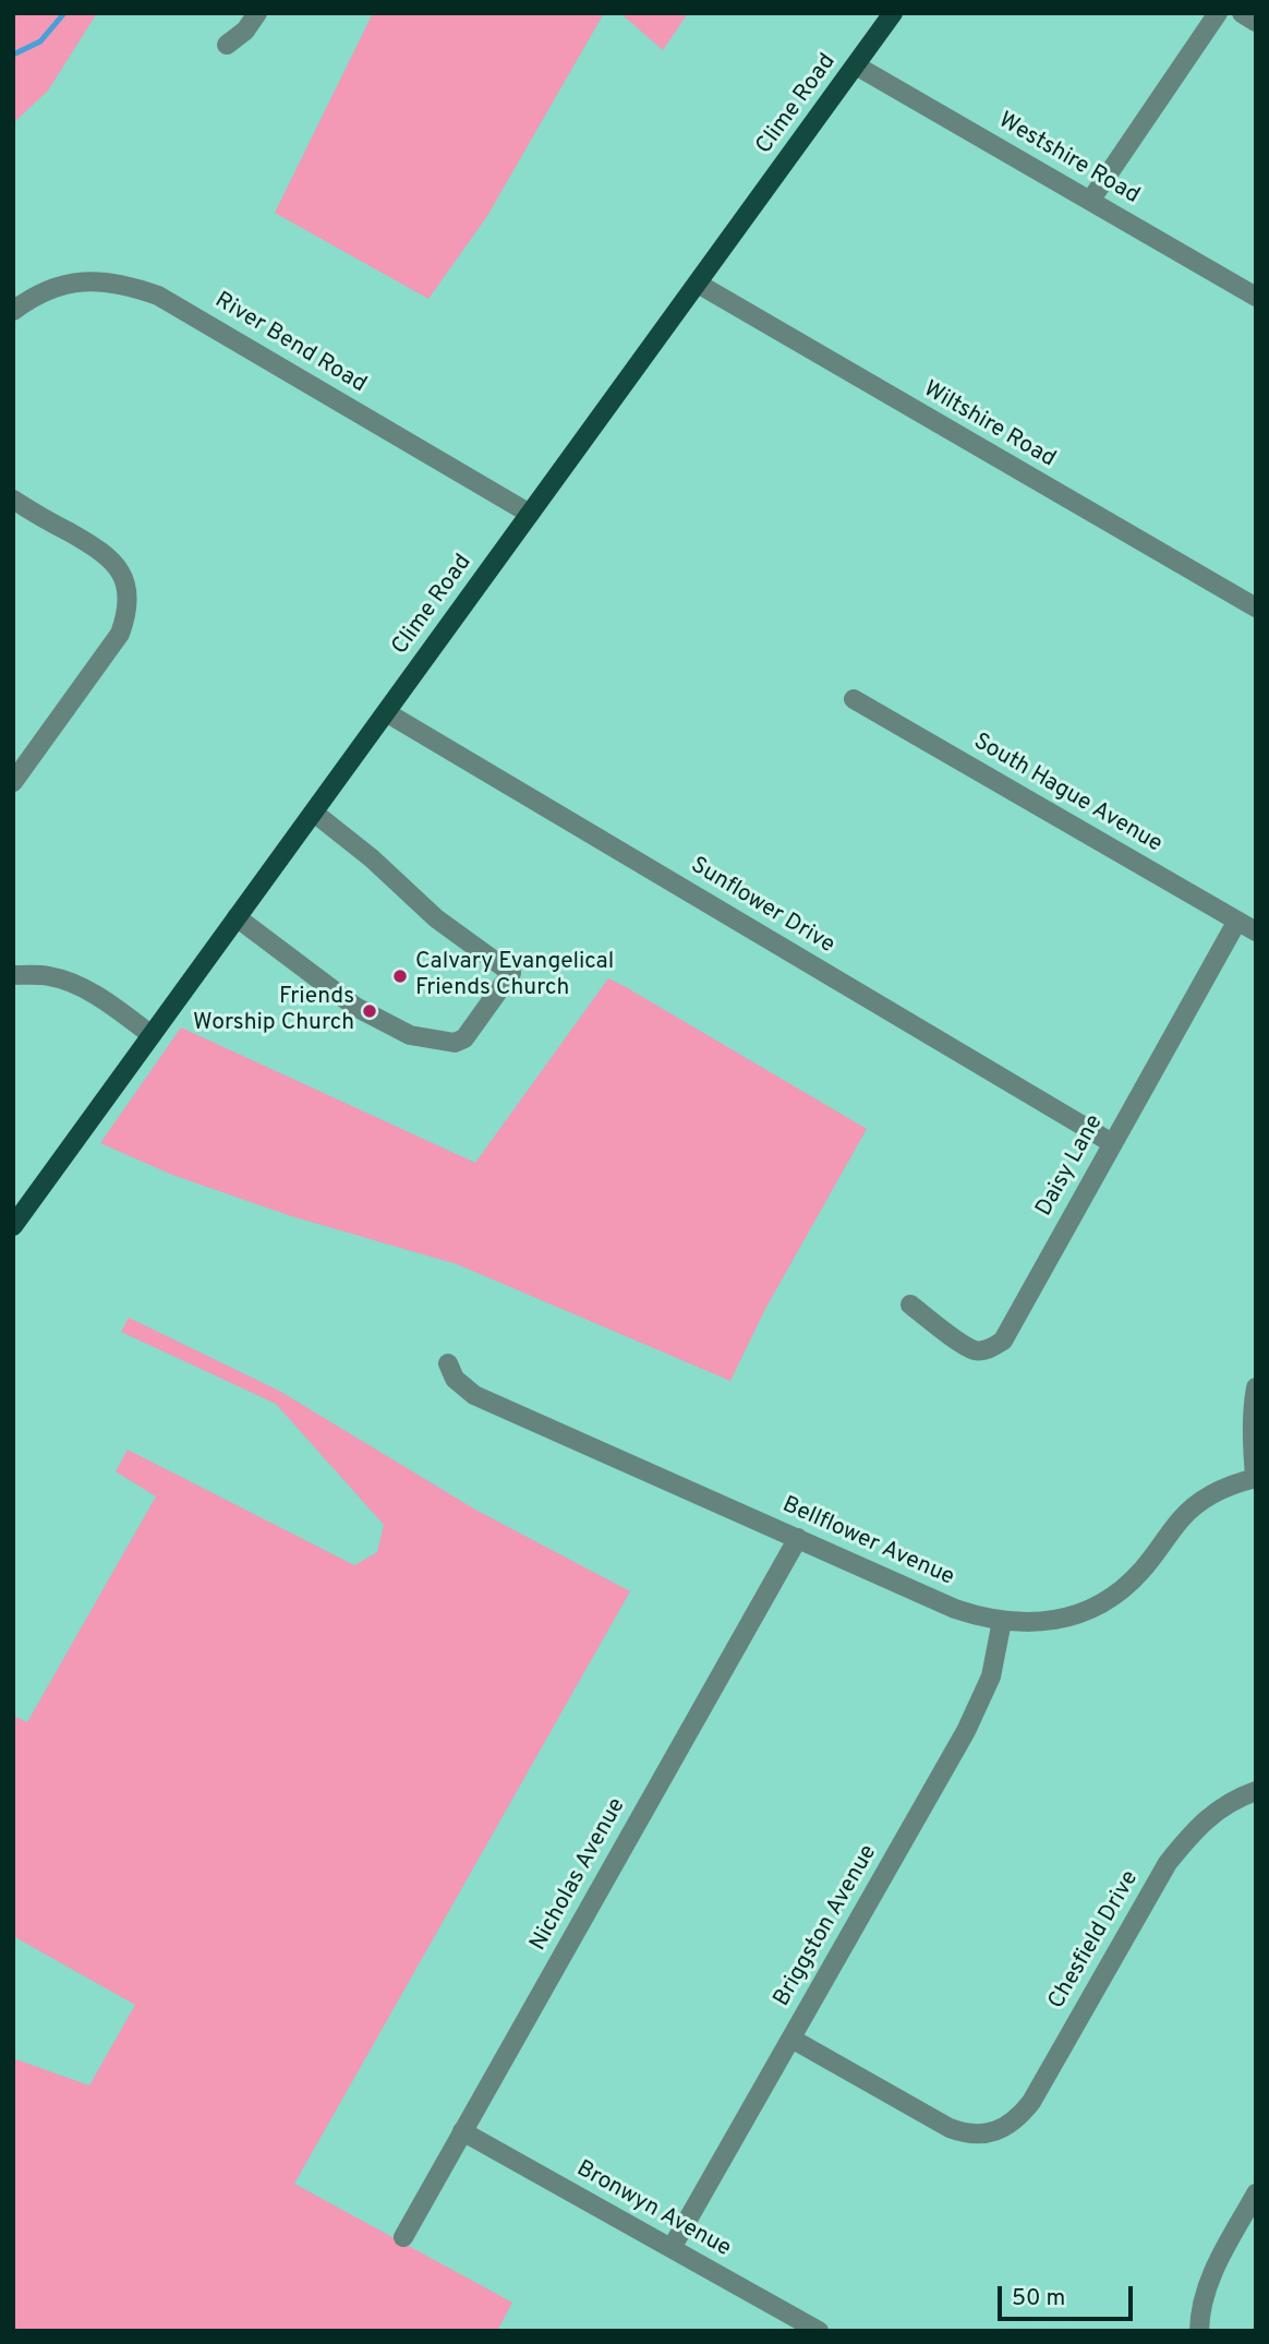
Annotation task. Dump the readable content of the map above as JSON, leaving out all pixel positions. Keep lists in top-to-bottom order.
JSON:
{
  "streets": {
    "main road": ["Clime Road"],
    "street": [
      "Westshire Road",
      "River Bend Road",
      "Wiltshire Road",
      "South Hague Avenue",
      "Sunflower Drive",
      "Daisy Lane",
      "Bellflower Avenue",
      "Nicholas Avenue",
      "Briggston Avenue",
      "Chesfield Drive",
      "Bronwyn Avenue"
    ]
  },
  "crossings": [
    ["Clime Road", "Westshire Road"],
    ["Clime Road", "River Bend Road"],
    ["Clime Road", "Wiltshire Road"],
    ["Clime Road", "Sunflower Drive"],
    ["South Hague Avenue", "Daisy Lane"],
    ["Sunflower Drive", "Daisy Lane"],
    ["Bellflower Avenue", "Nicholas Avenue"],
    ["Bellflower Avenue", "Briggston Avenue"],
    ["Nicholas Avenue", "Bronwyn Avenue"],
    ["Briggston Avenue", "Chesfield Drive"],
    ["Briggston Avenue", "Bronwyn Avenue"]
  ],
  "places": ["Calvary Evangelical Friends Church", "Friends Worship Church"],
  "scale_bar": "50 m"
}
